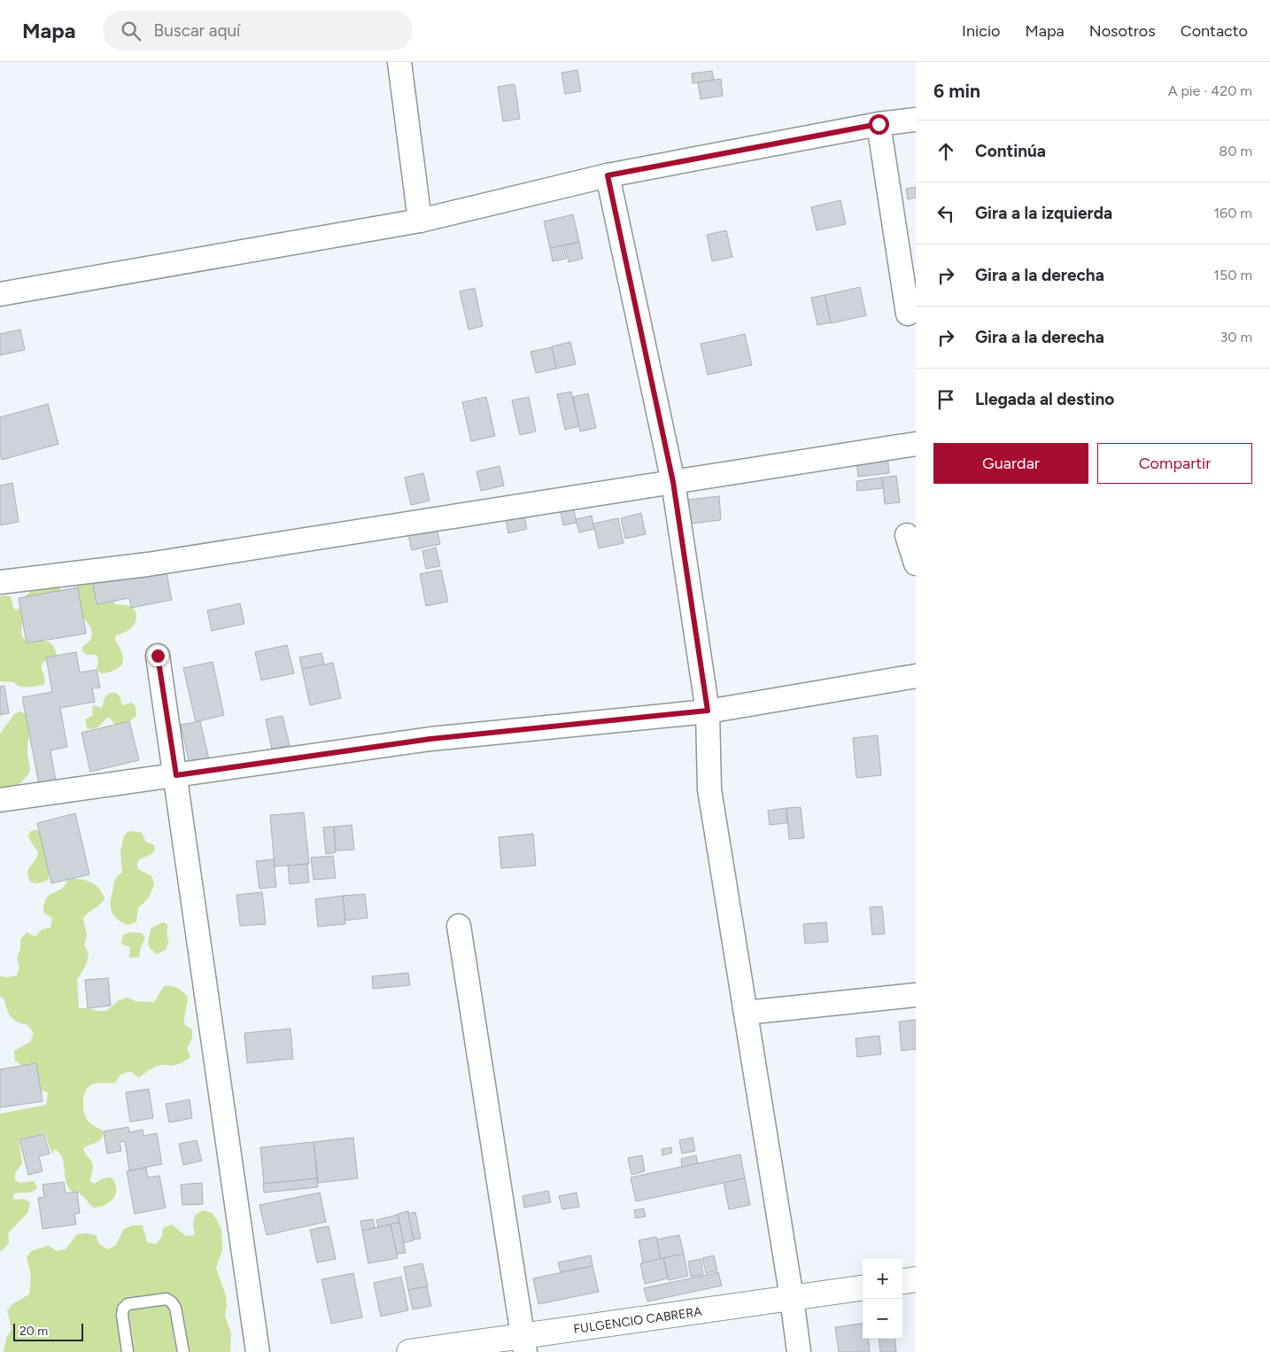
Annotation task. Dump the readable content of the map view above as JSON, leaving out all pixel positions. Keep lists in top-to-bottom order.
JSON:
{
  "streets": {
    "main road": ["FULGENCIO CABRERA"]
  },
  "scale_bar": "20 m",
  "page": {
    "header": "Mapa",
    "search": "Buscar aquí",
    "nav": [
      "Inicio",
      "Mapa",
      "Nosotros",
      "Contacto"
    ],
    "heading": ["6 min", "A pie · 420 m"],
    "list": [
      ["Continúa", "80 m"],
      ["Gira a la izquierda", "160 m"],
      ["Gira a la derecha", "150 m"],
      ["Gira a la derecha", "30 m"],
      "Llegada al destino"
    ],
    "buttons": ["Guardar", "Compartir"],
    "map_buttons": ["+", "−"],
    "scale": "20 m"
  }
}
